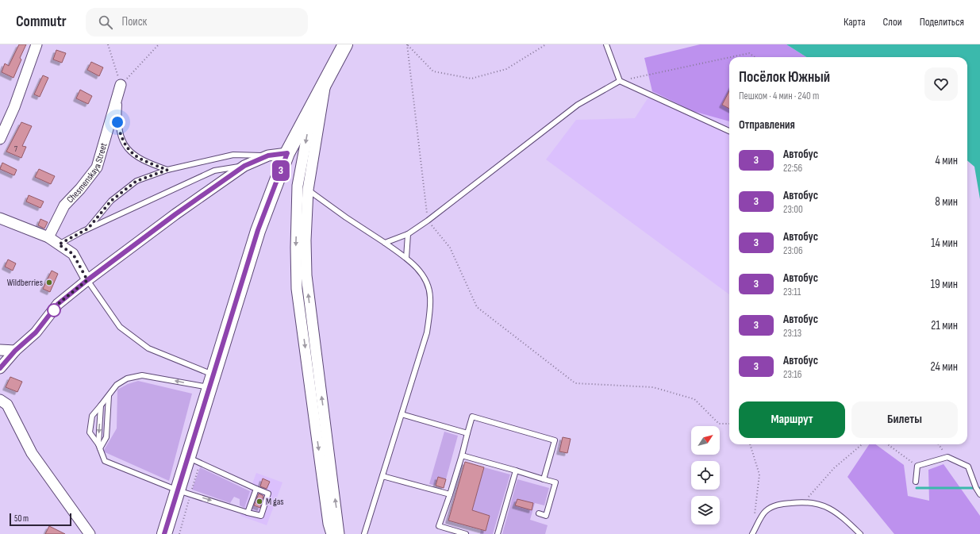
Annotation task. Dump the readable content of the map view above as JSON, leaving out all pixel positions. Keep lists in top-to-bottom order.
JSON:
{
  "streets": {
    "street": ["Chesmenskaya Street"]
  },
  "places": ["Wildberries", "M gas"],
  "lines": ["bus line 3"],
  "house_numbers": ["7"],
  "scale_bar": "50 m",
  "north": "top right",
  "page": {
    "header": "Commutr",
    "search": "Поиск",
    "nav": ["Карта", "Слои", "Поделиться"],
    "on_map": "3",
    "heading": [
      ["Посёлок Южный", "Пешком · 4 мин · 240 m"],
      "Отправления"
    ],
    "list": [
      {
        "mark": "3",
        "name": "Автобус",
        "note": "22:56",
        "value": "4 мин"
      },
      {
        "mark": "3",
        "name": "Автобус",
        "note": "23:00",
        "value": "8 мин"
      },
      {
        "mark": "3",
        "name": "Автобус",
        "note": "23:06",
        "value": "14 мин"
      },
      {
        "mark": "3",
        "name": "Автобус",
        "note": "23:11",
        "value": "19 мин"
      },
      {
        "mark": "3",
        "name": "Автобус",
        "note": "23:13",
        "value": "21 мин"
      },
      {
        "mark": "3",
        "name": "Автобус",
        "note": "23:16",
        "value": "24 мин"
      }
    ],
    "buttons": ["Маршрут", "Билеты"],
    "scale": "50 m"
  }
}
